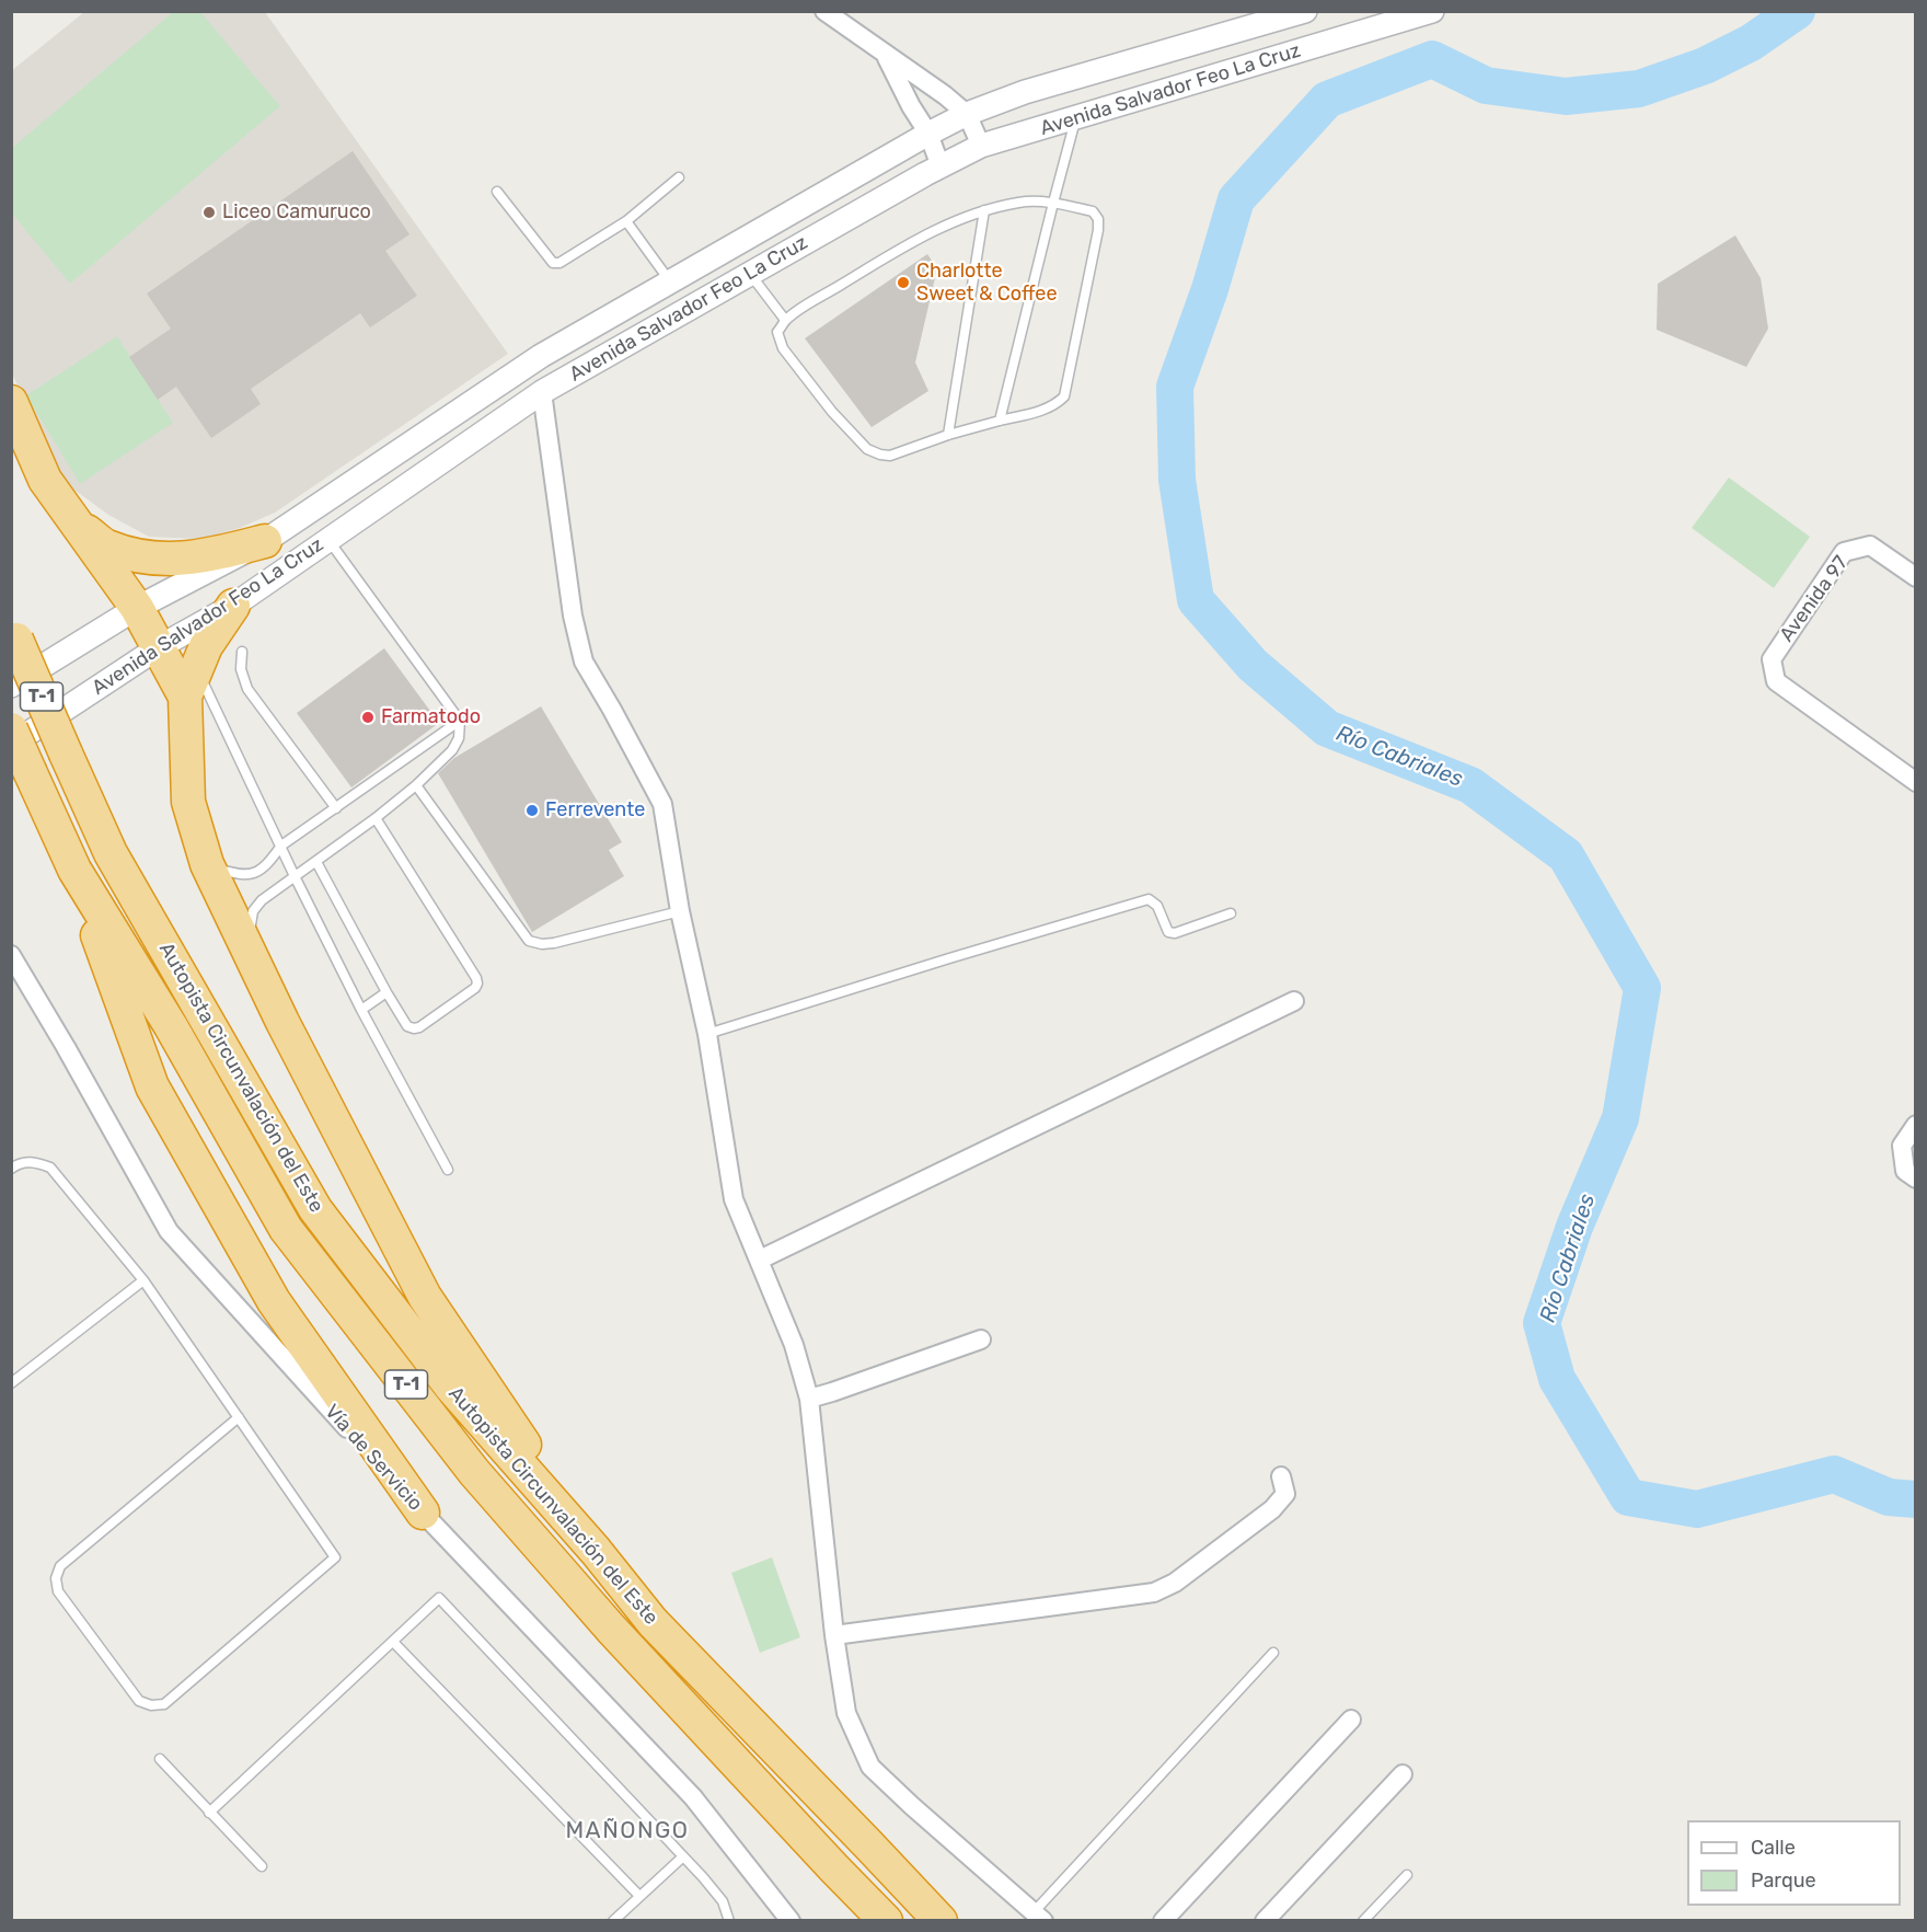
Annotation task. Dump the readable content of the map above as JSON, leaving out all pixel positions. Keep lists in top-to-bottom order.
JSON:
{
  "streets": {
    "highway": ["T-1", "Autopista Circunvalación del Este"],
    "street": ["Avenida Salvador Feo La Cruz", "Avenida 97", "Vía de Servicio"]
  },
  "districts": ["MAÑONGO"],
  "water": ["Río Cabriales"],
  "places": [
    "Liceo Camuruco",
    "Charlotte Sweet & Coffee",
    "Farmatodo",
    "Ferrevente"
  ],
  "legend": ["Calle", "Parque"]
}
